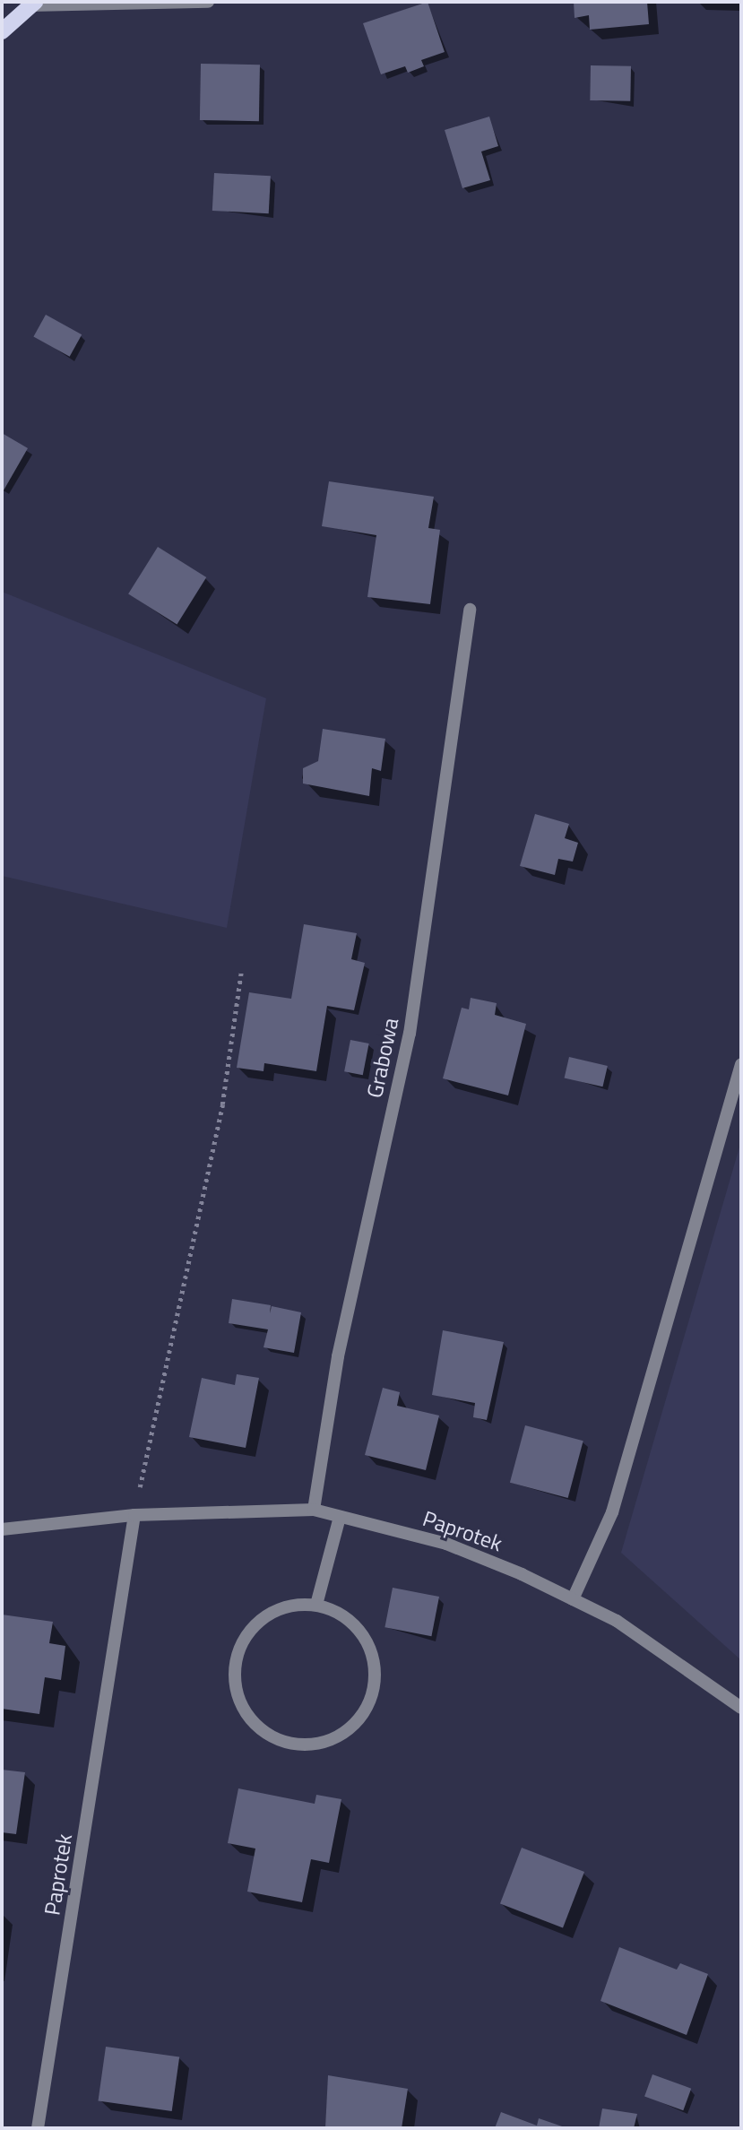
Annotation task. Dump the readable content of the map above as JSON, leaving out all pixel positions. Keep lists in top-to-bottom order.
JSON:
{
  "streets": {
    "street": ["Grabowa", "Paprotek"]
  },
  "crossings": [
    ["Grabowa", "Paprotek"]
  ]
}
